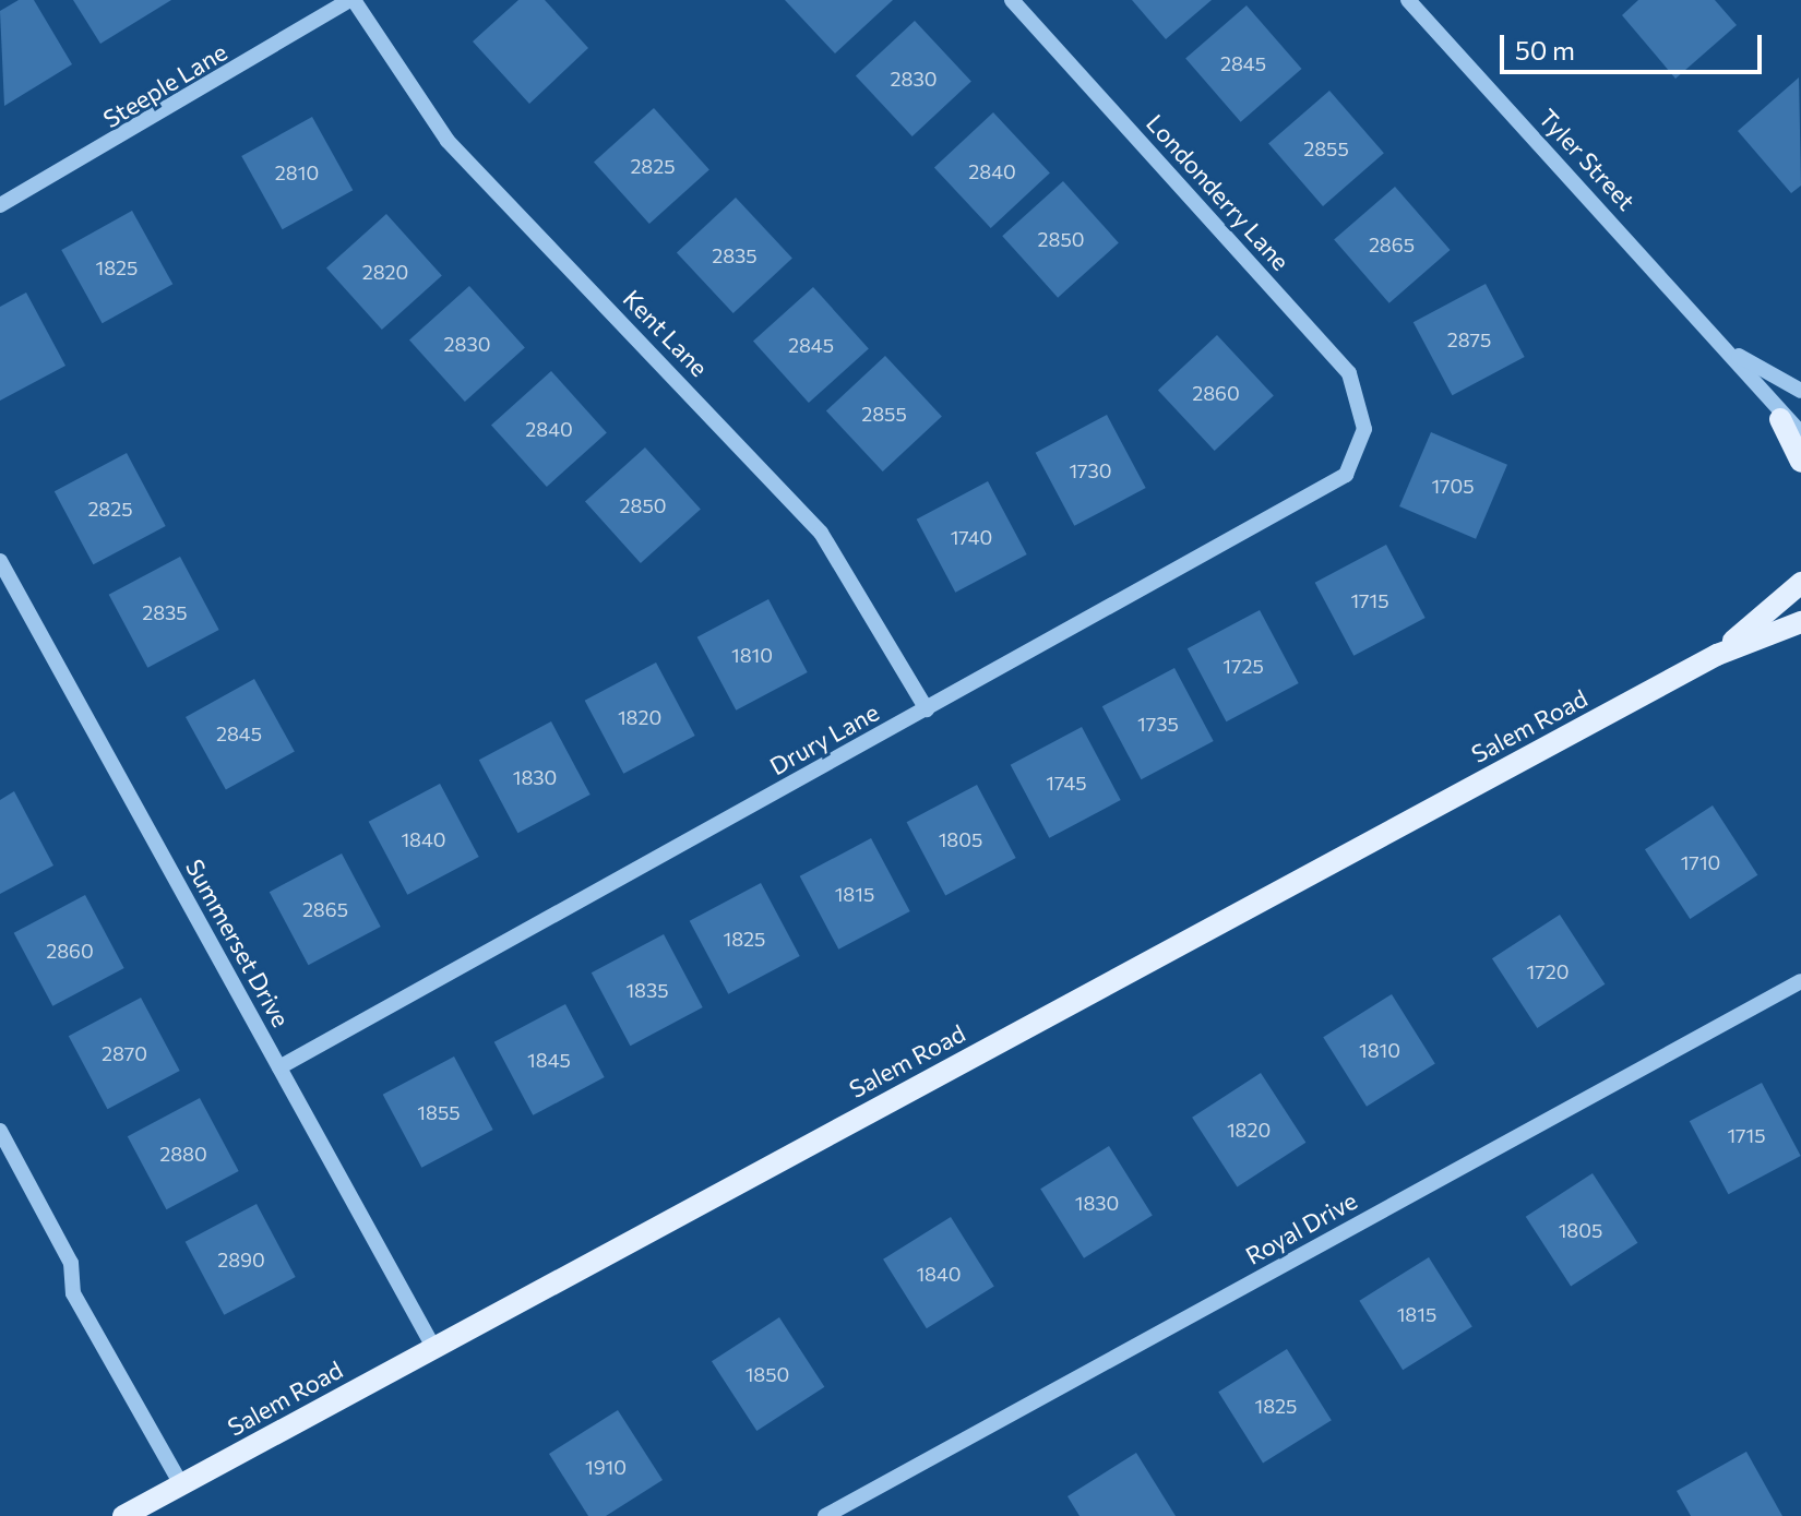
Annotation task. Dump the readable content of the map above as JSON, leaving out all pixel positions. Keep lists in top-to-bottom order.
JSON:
{
  "streets": {
    "main road": ["Salem Road"],
    "street": [
      "Steeple Lane",
      "Tyler Street",
      "Londonderry Lane",
      "Kent Lane",
      "Drury Lane",
      "Summerset Drive",
      "Royal Drive"
    ]
  },
  "crossings": [
    ["Steeple Lane", "Kent Lane"],
    ["Londonderry Lane", "Drury Lane"],
    ["Kent Lane", "Drury Lane"],
    ["Salem Road", "Summerset Drive"],
    ["Drury Lane", "Summerset Drive"]
  ],
  "house_numbers": [
    "2845",
    "2830",
    "2855",
    "2825",
    "2840",
    "2810",
    "2850",
    "2865",
    "2835",
    "1825",
    "2820",
    "2875",
    "2830",
    "2845",
    "2860",
    "2855",
    "2840",
    "1730",
    "1705",
    "2850",
    "2825",
    "1740",
    "1715",
    "2835",
    "1810",
    "1725",
    "1820",
    "1735",
    "2845",
    "1830",
    "1745",
    "1840",
    "1805",
    "1710",
    "1815",
    "2865",
    "1825",
    "2860",
    "1720",
    "1835",
    "1810",
    "2870",
    "1845",
    "1855",
    "1820",
    "1715",
    "2880",
    "1830",
    "1805",
    "2890",
    "1840",
    "1815",
    "1850",
    "1825",
    "1910"
  ],
  "scale_bar": "50 m"
}
